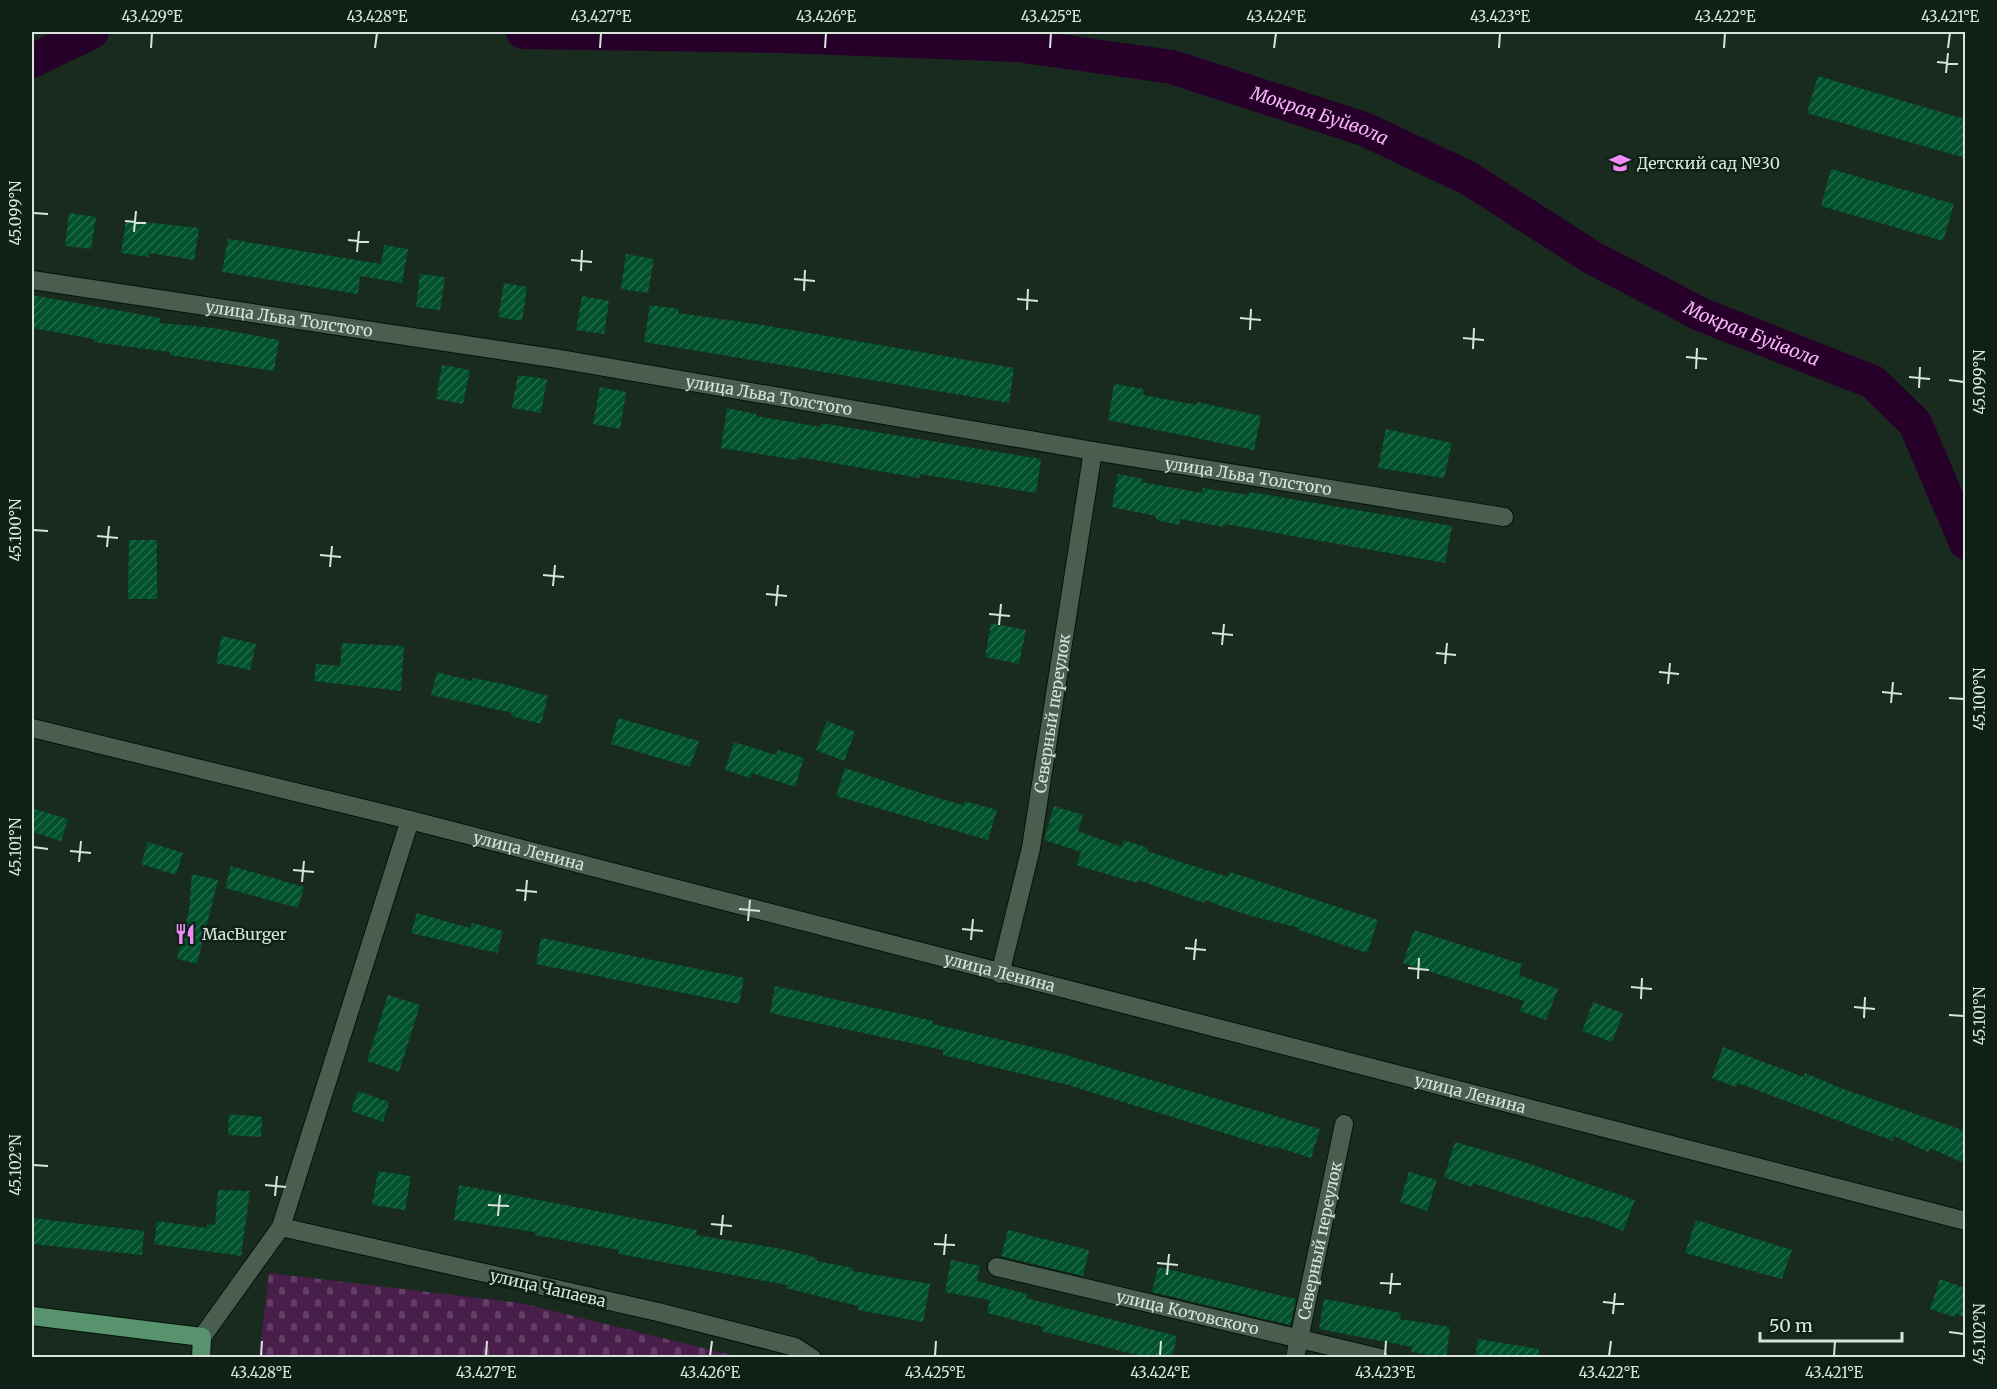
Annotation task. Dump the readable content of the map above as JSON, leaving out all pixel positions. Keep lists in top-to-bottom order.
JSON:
{
  "streets": {
    "street": [
      "улица Льва Толстого",
      "Северный переулок",
      "улица Ленина",
      "улица Чапаева",
      "улица Котовского"
    ]
  },
  "crossings": [
    ["улица Льва Толстого", "Северный переулок"],
    ["Северный переулок", "улица Ленина"],
    ["Северный переулок", "улица Котовского"]
  ],
  "water": ["Мокрая Буйвола"],
  "places": {
    "school or university": ["Детский сад №30"],
    "restaurant": ["MacBurger"]
  },
  "scale_bar": "50 m",
  "coordinates": [
    "43.429°E",
    "43.428°E",
    "43.427°E",
    "43.426°E",
    "43.425°E",
    "43.424°E",
    "43.423°E",
    "43.422°E",
    "43.421°E",
    "45.099°N",
    "45.100°N",
    "45.101°N",
    "45.102°N"
  ]
}
